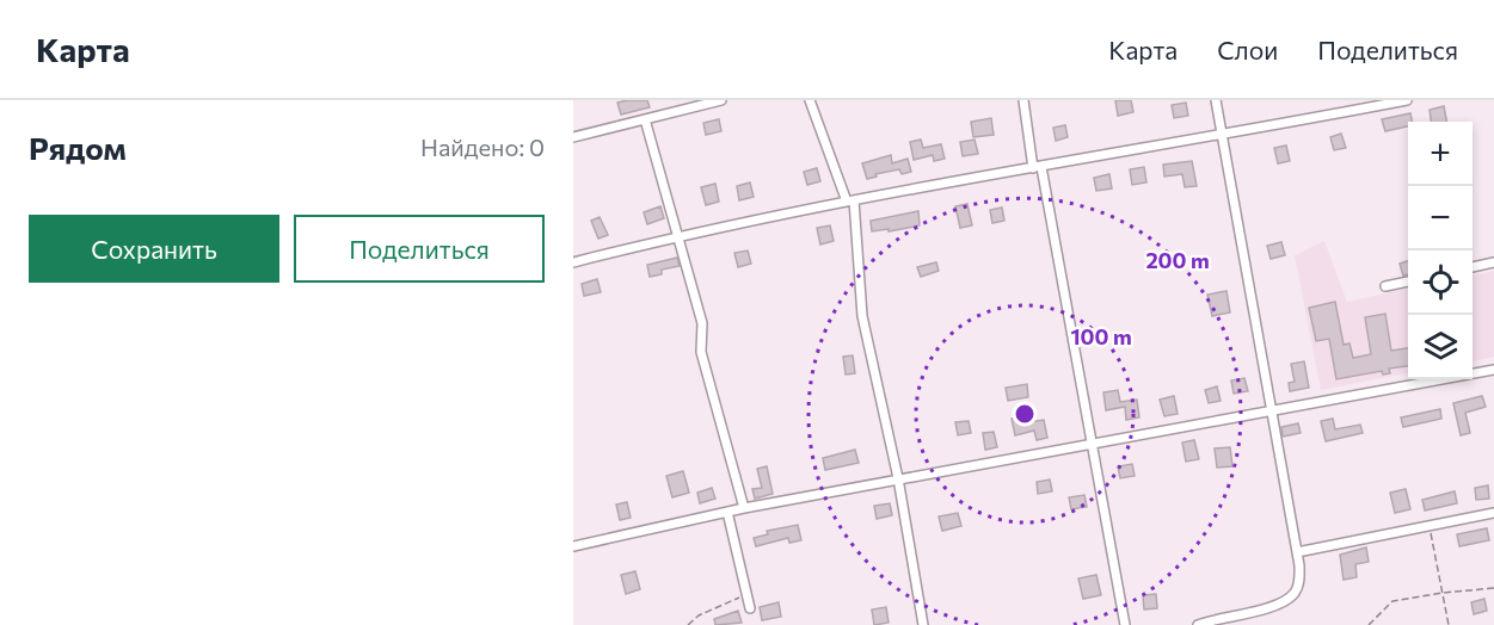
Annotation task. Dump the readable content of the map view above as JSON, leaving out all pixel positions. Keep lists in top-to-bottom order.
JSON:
{
  "page": {
    "header": "Карта",
    "nav": ["Карта", "Слои", "Поделиться"],
    "heading": ["Рядом", "Найдено: 0"],
    "map_buttons": ["+", "−"],
    "buttons": ["Сохранить", "Поделиться"]
  },
  "rings": ["200 m", "100 m"]
}
